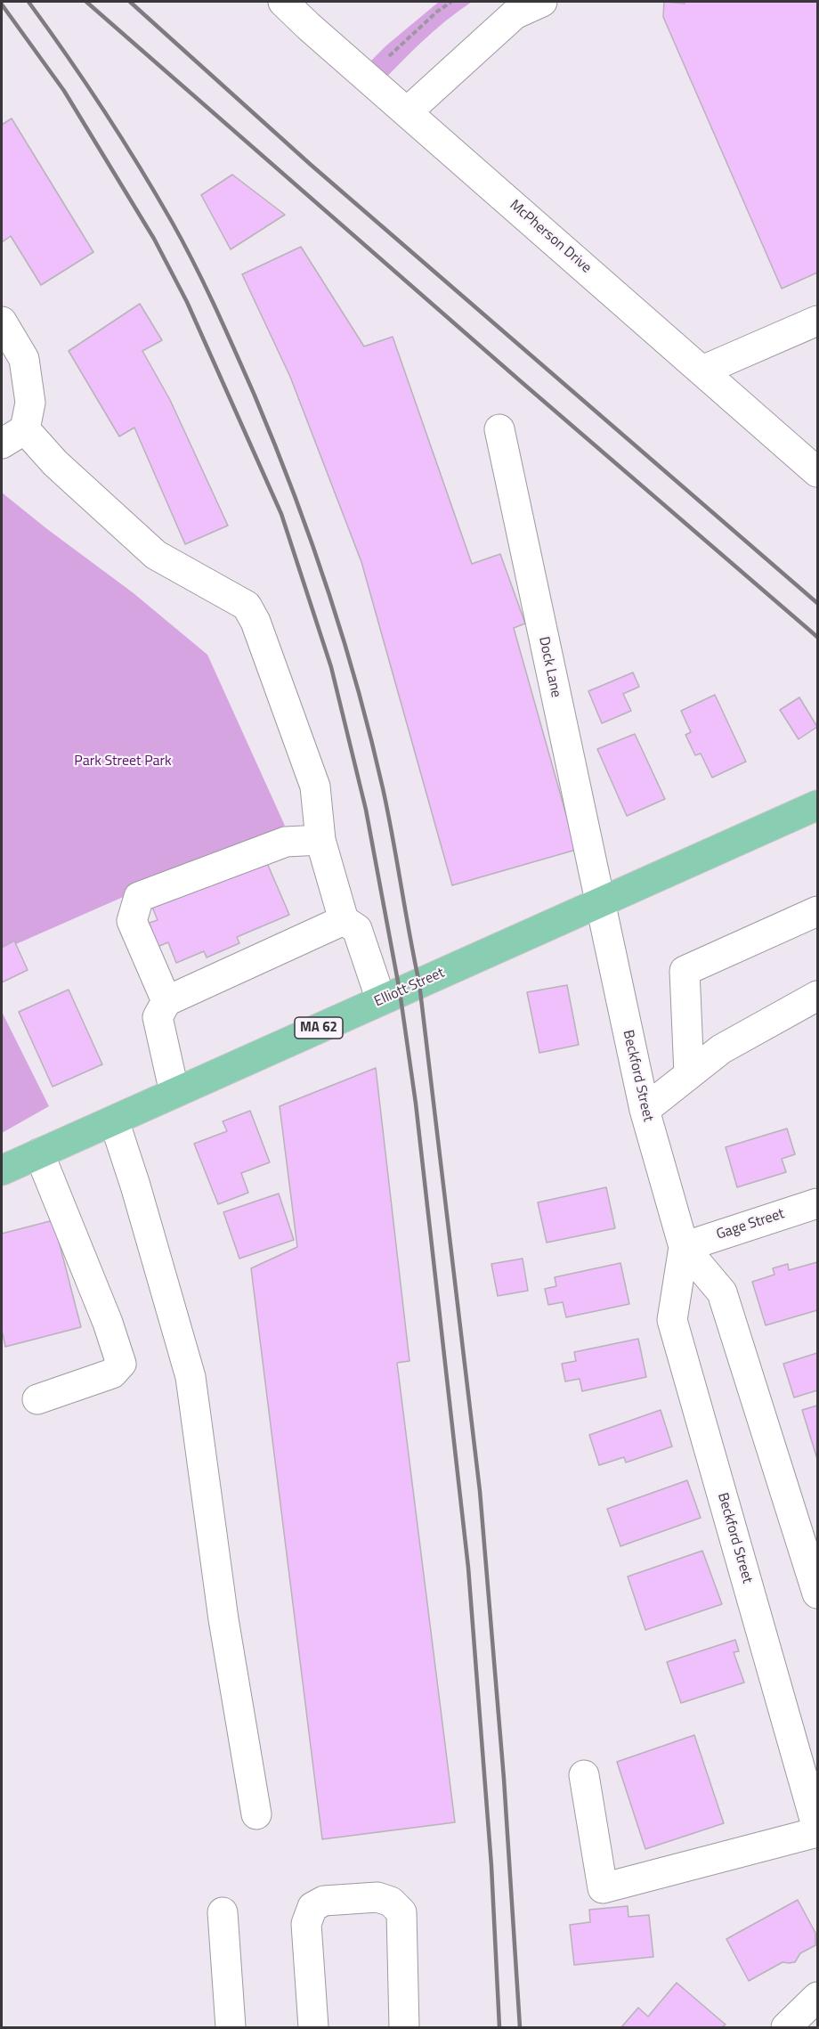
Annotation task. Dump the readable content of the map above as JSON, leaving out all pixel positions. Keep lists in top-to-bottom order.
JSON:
{
  "streets": {
    "main road": ["Elliott Street", "MA 62"],
    "street": [
      "McPherson Drive",
      "Dock Lane",
      "Beckford Street",
      "Gage Street"
    ]
  },
  "crossings": [
    ["Dock Lane", "Elliott Street"],
    ["Dock Lane", "Beckford Street"],
    ["Elliott Street", "Beckford Street"],
    ["Beckford Street", "Gage Street"]
  ],
  "parks": ["Park Street Park"]
}
